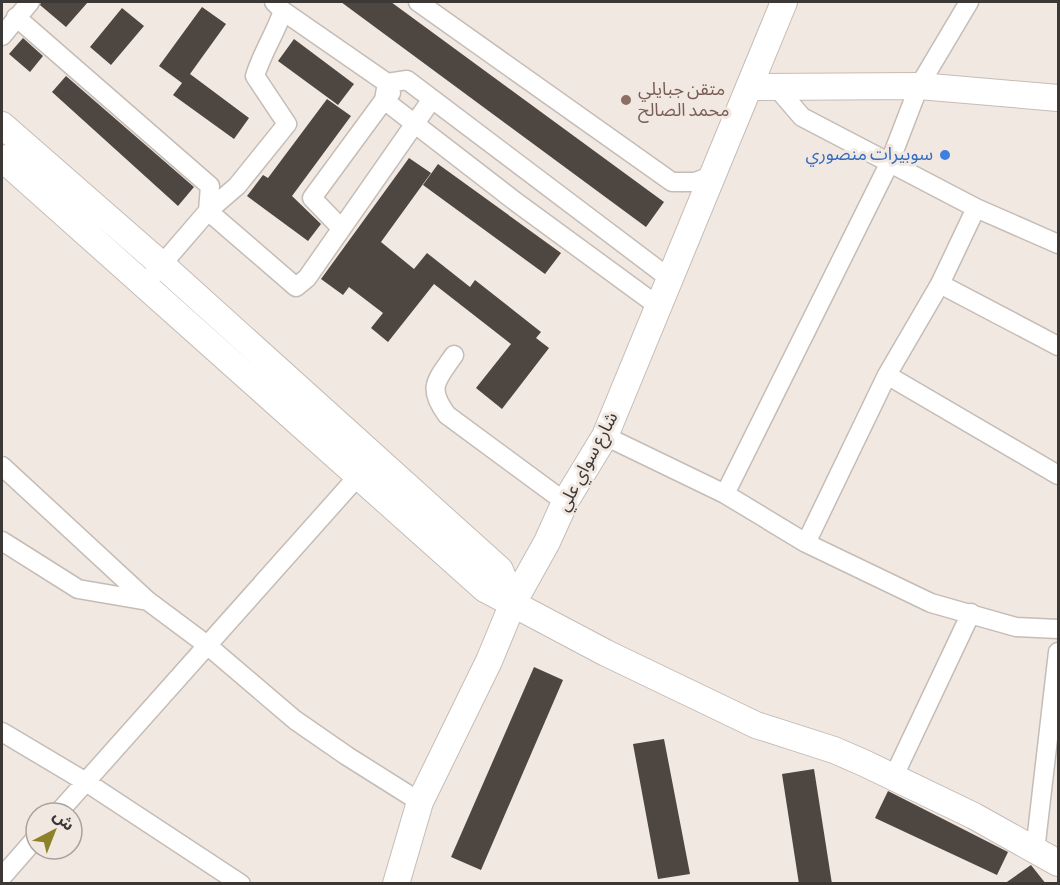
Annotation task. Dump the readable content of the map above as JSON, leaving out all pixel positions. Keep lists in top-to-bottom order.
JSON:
{
  "streets": {
    "street": ["شارع سواي علي"]
  },
  "places": ["متقن جبايلي محمد الصالح", "سوبيرات منصوري"],
  "north": "top right"
}
